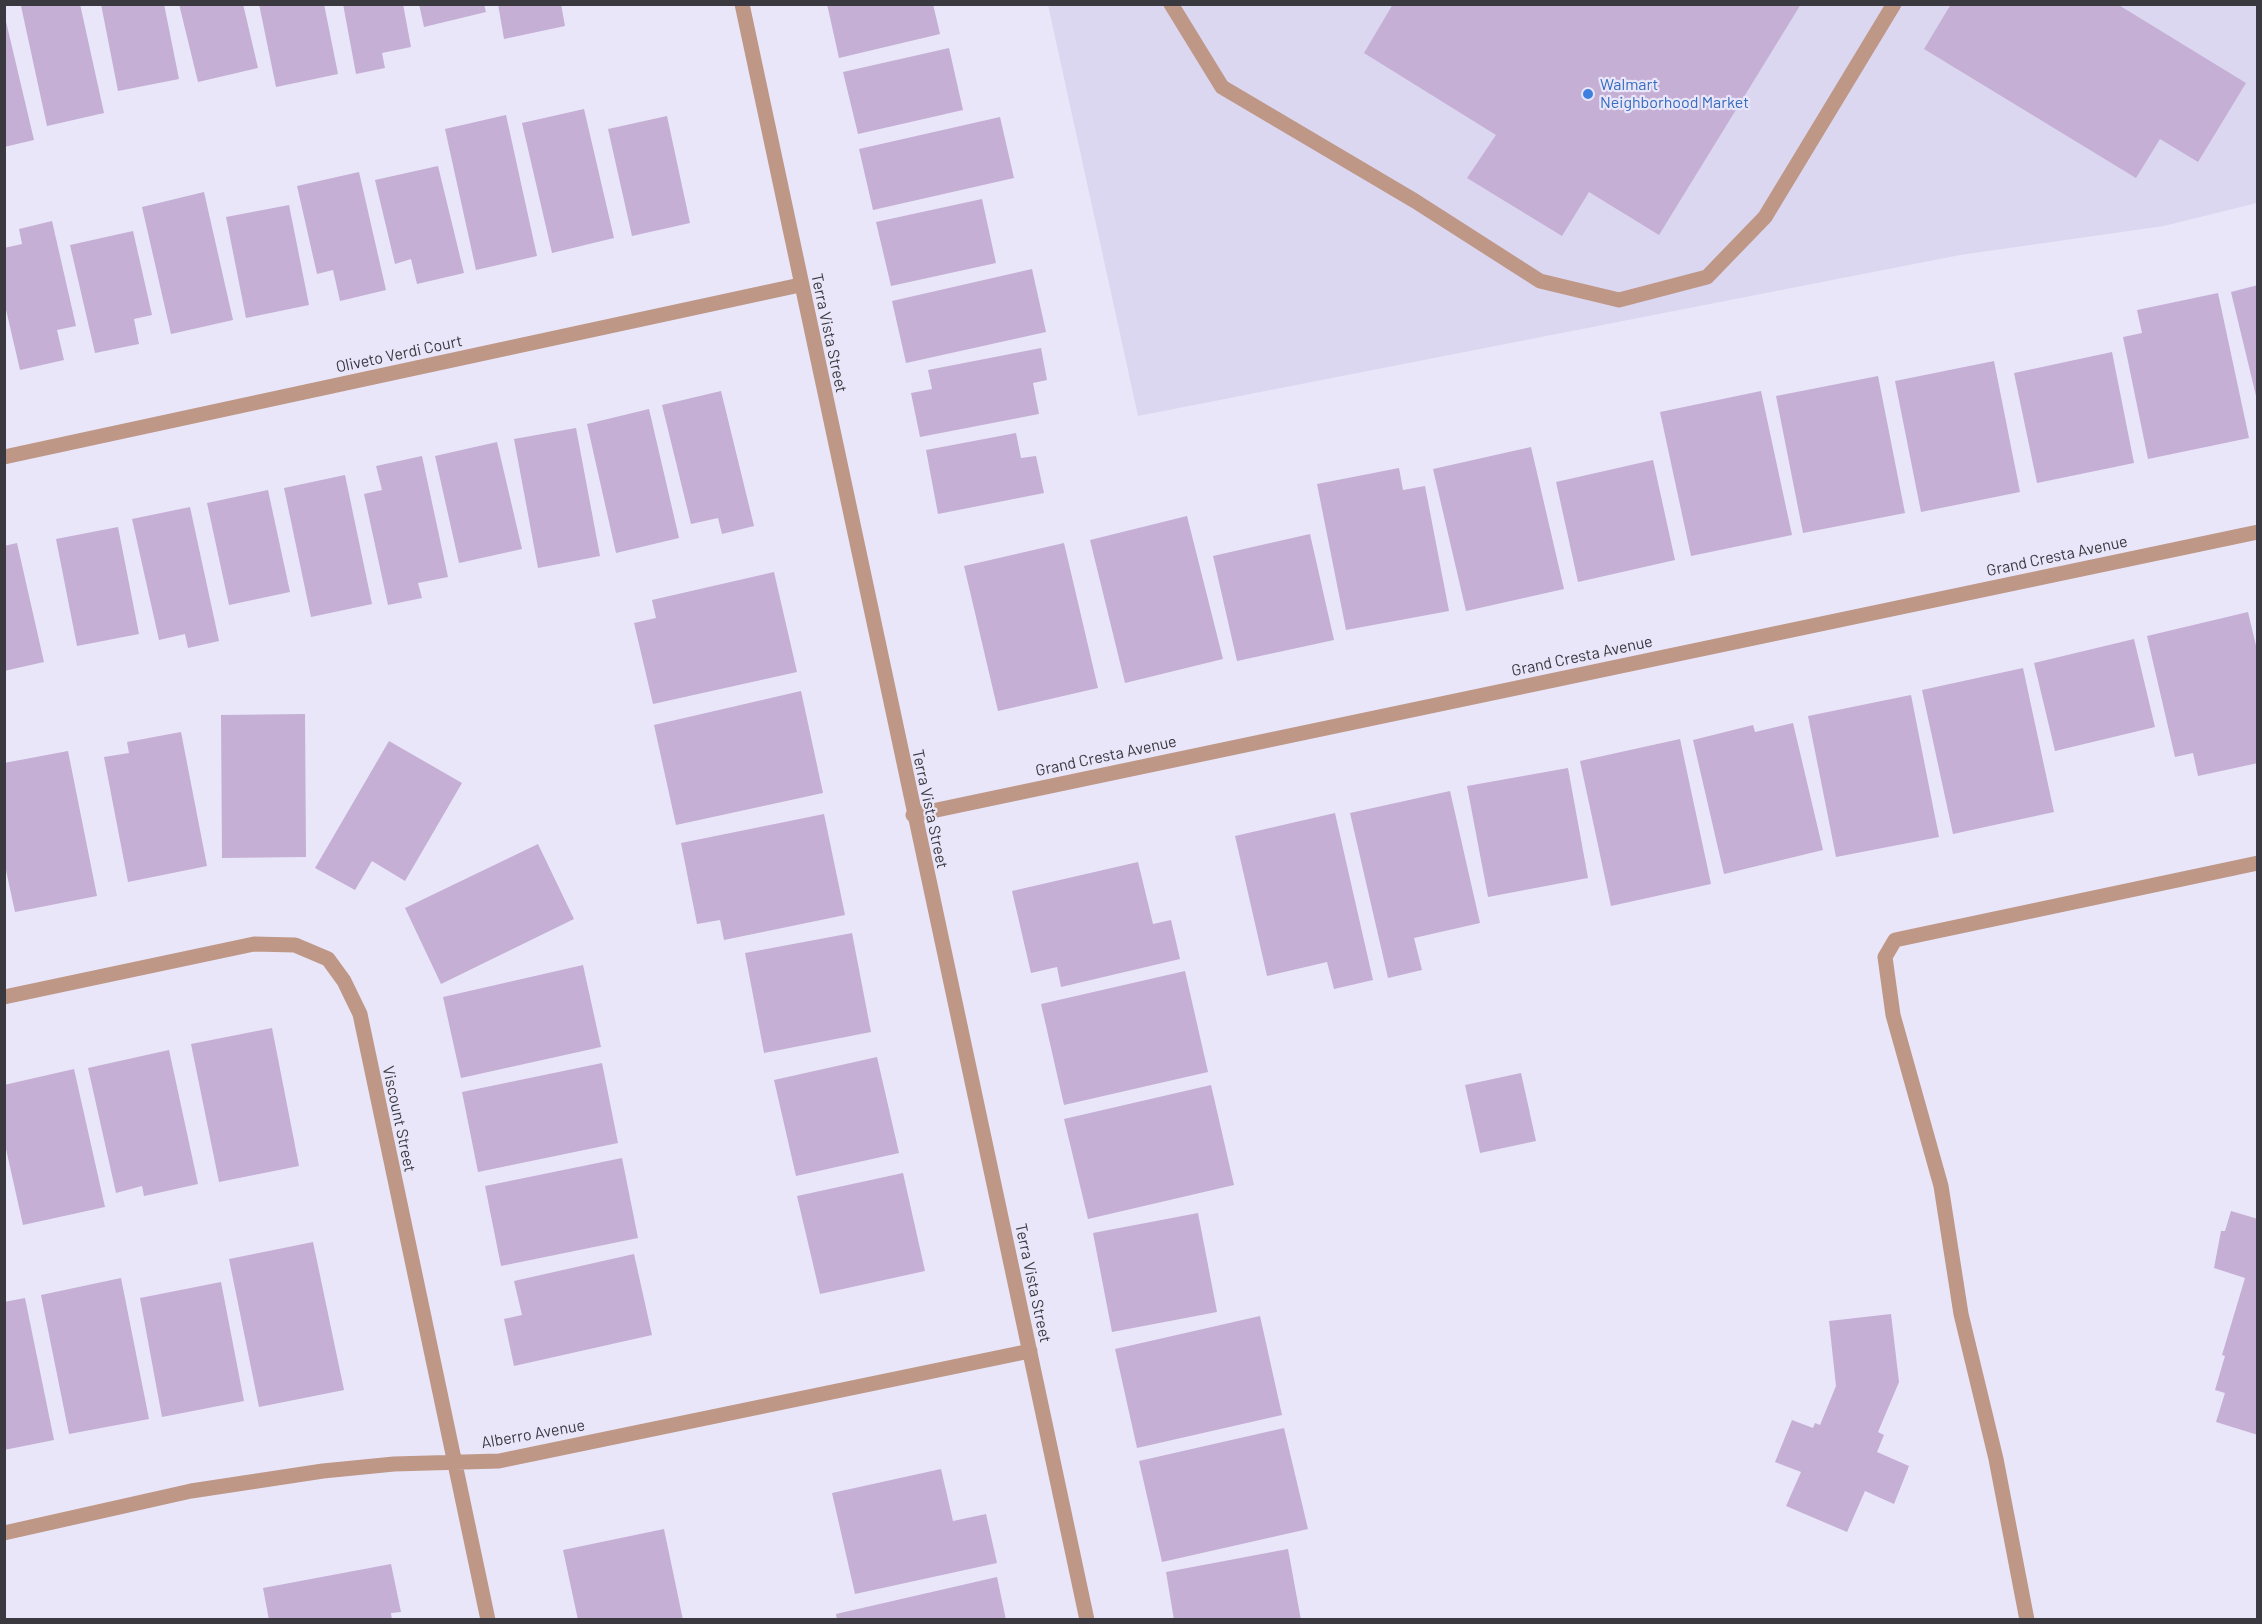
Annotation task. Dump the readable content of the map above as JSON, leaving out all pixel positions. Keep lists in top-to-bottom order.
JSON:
{
  "streets": {
    "street": [
      "Terra Vista Street",
      "Oliveto Verdi Court",
      "Grand Cresta Avenue",
      "Viscount Street",
      "Alberro Avenue"
    ]
  },
  "crossings": [
    ["Terra Vista Street", "Oliveto Verdi Court"],
    ["Terra Vista Street", "Grand Cresta Avenue"],
    ["Terra Vista Street", "Alberro Avenue"],
    ["Viscount Street", "Alberro Avenue"]
  ],
  "places": ["Walmart Neighborhood Market"]
}
